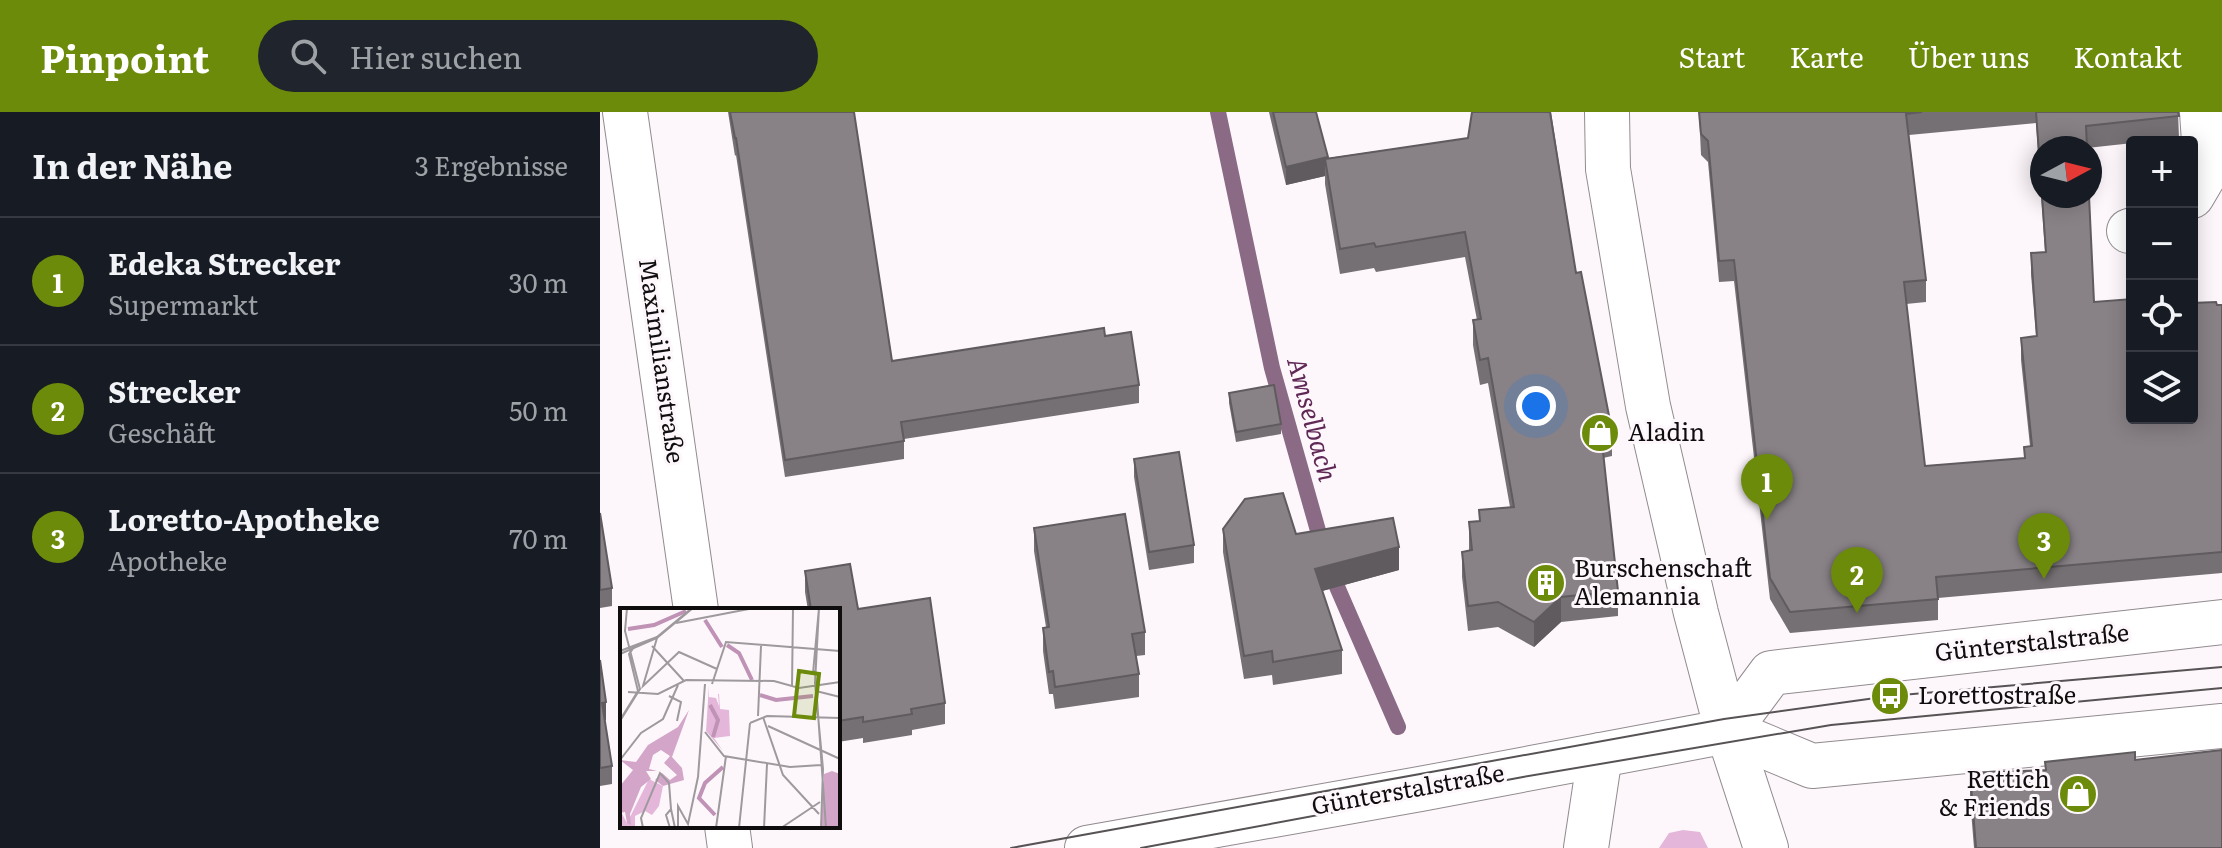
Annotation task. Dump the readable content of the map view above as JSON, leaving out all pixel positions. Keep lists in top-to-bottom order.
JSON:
{
  "streets": {
    "main road": ["Maximilianstraße", "Günterstalstraße"]
  },
  "water": ["Amselbach"],
  "places": {
    "shop": ["Aladin", "Rettich & Friends"],
    "building": ["Burschenschaft Alemannia"],
    "bus stop": ["Lorettostraße"]
  },
  "north": "right",
  "page": {
    "header": "Pinpoint",
    "search": "Hier suchen",
    "nav": [
      "Start",
      "Karte",
      "Über uns",
      "Kontakt"
    ],
    "heading": ["In der Nähe", "3 Ergebnisse"],
    "map_buttons": ["+", "−"],
    "list": [
      {
        "mark": "1",
        "name": "Edeka Strecker",
        "note": "Supermarkt",
        "value": "30 m"
      },
      {
        "mark": "2",
        "name": "Strecker",
        "note": "Geschäft",
        "value": "50 m"
      },
      {
        "mark": "3",
        "name": "Loretto-Apotheke",
        "note": "Apotheke",
        "value": "70 m"
      }
    ],
    "pins": ["1", "3", "2"]
  }
}
